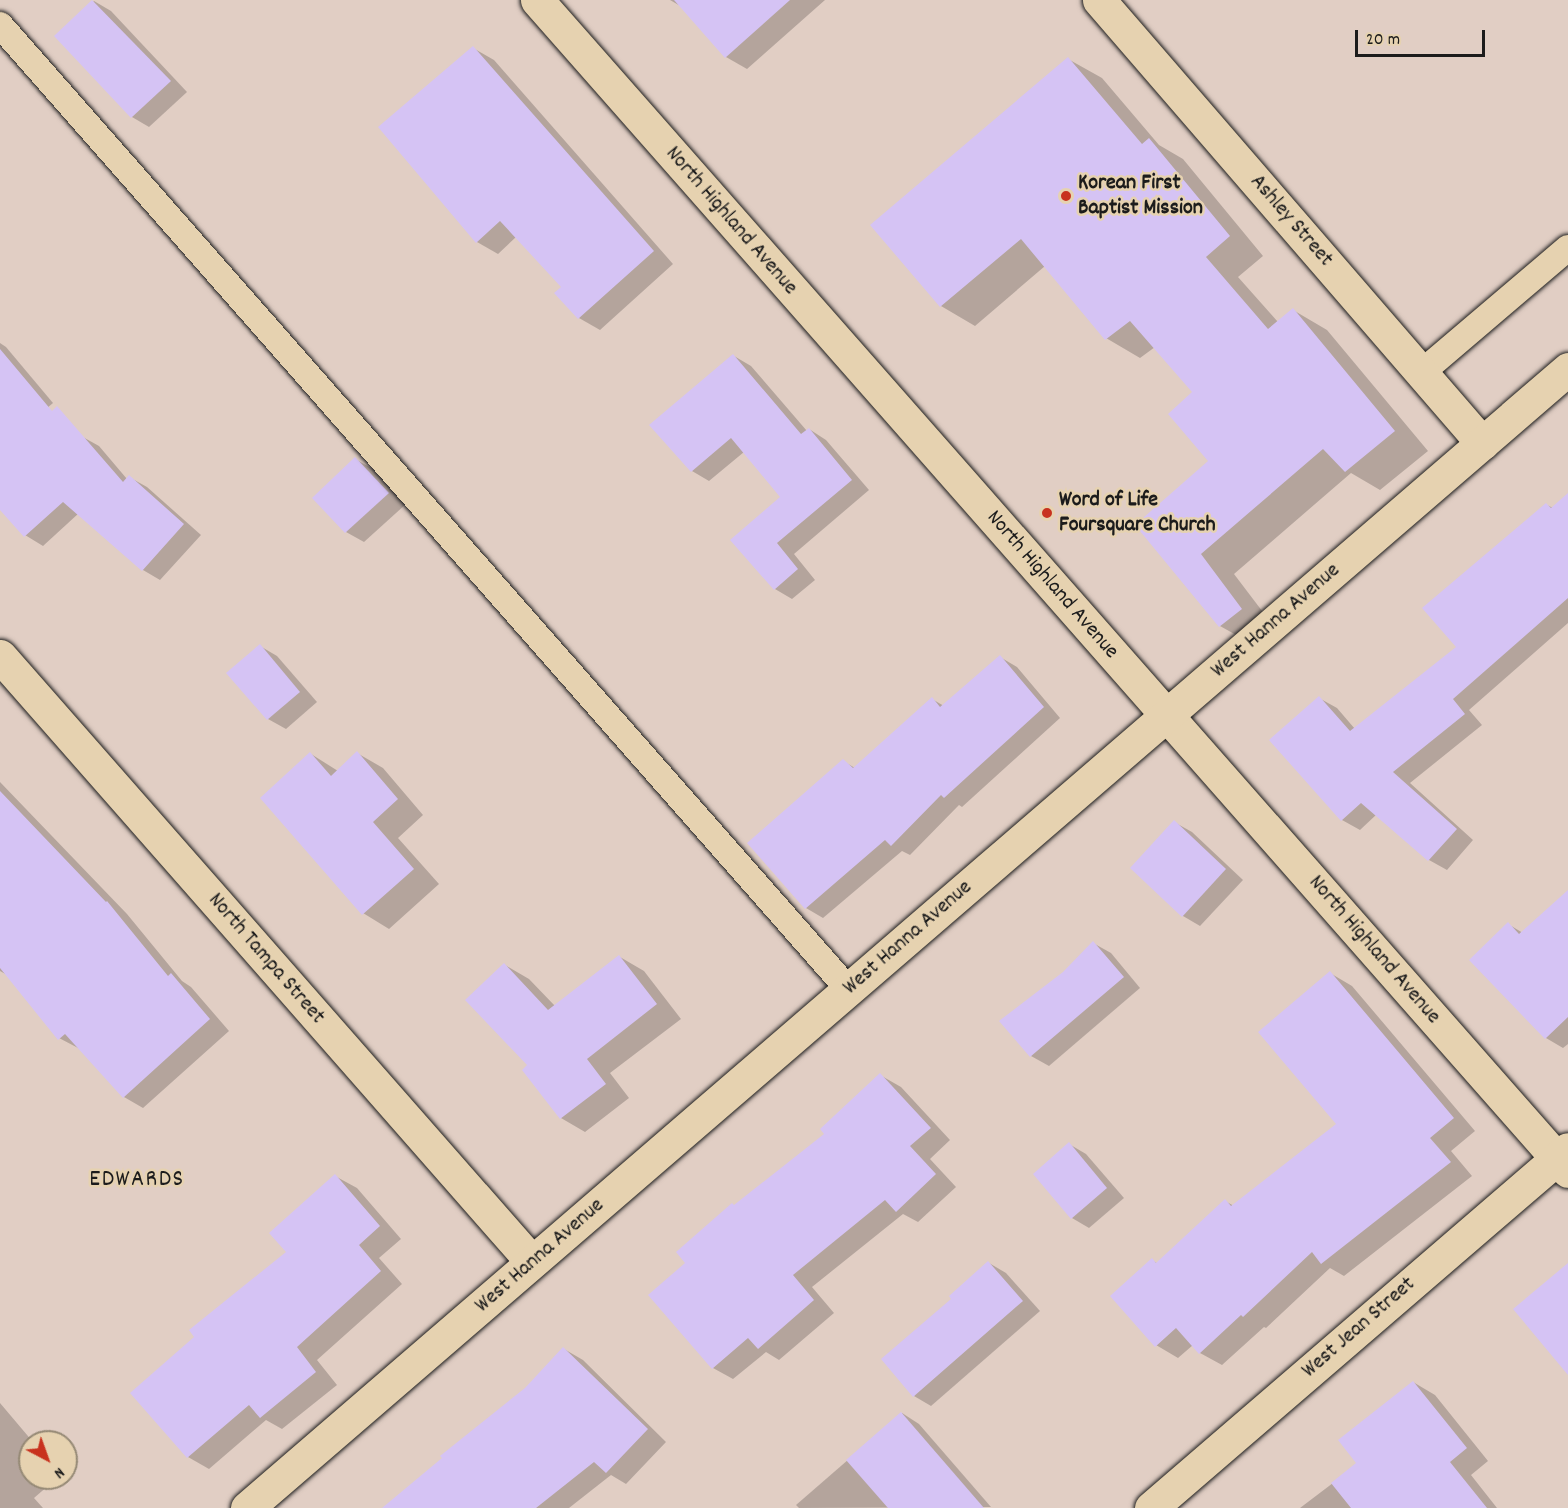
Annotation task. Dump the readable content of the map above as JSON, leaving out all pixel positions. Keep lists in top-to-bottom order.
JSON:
{
  "streets": {
    "street": [
      "North Highland Avenue",
      "Ashley Street",
      "West Hanna Avenue",
      "North Tampa Street",
      "West Jean Street"
    ]
  },
  "crossings": [
    ["North Highland Avenue", "West Hanna Avenue"],
    ["North Highland Avenue", "West Jean Street"],
    ["Ashley Street", "West Hanna Avenue"],
    ["West Hanna Avenue", "North Tampa Street"]
  ],
  "districts": ["EDWARDS"],
  "places": ["Korean First Baptist Mission", "Word of Life Foursquare Church"],
  "scale_bar": "20 m",
  "north": "bottom right"
}
